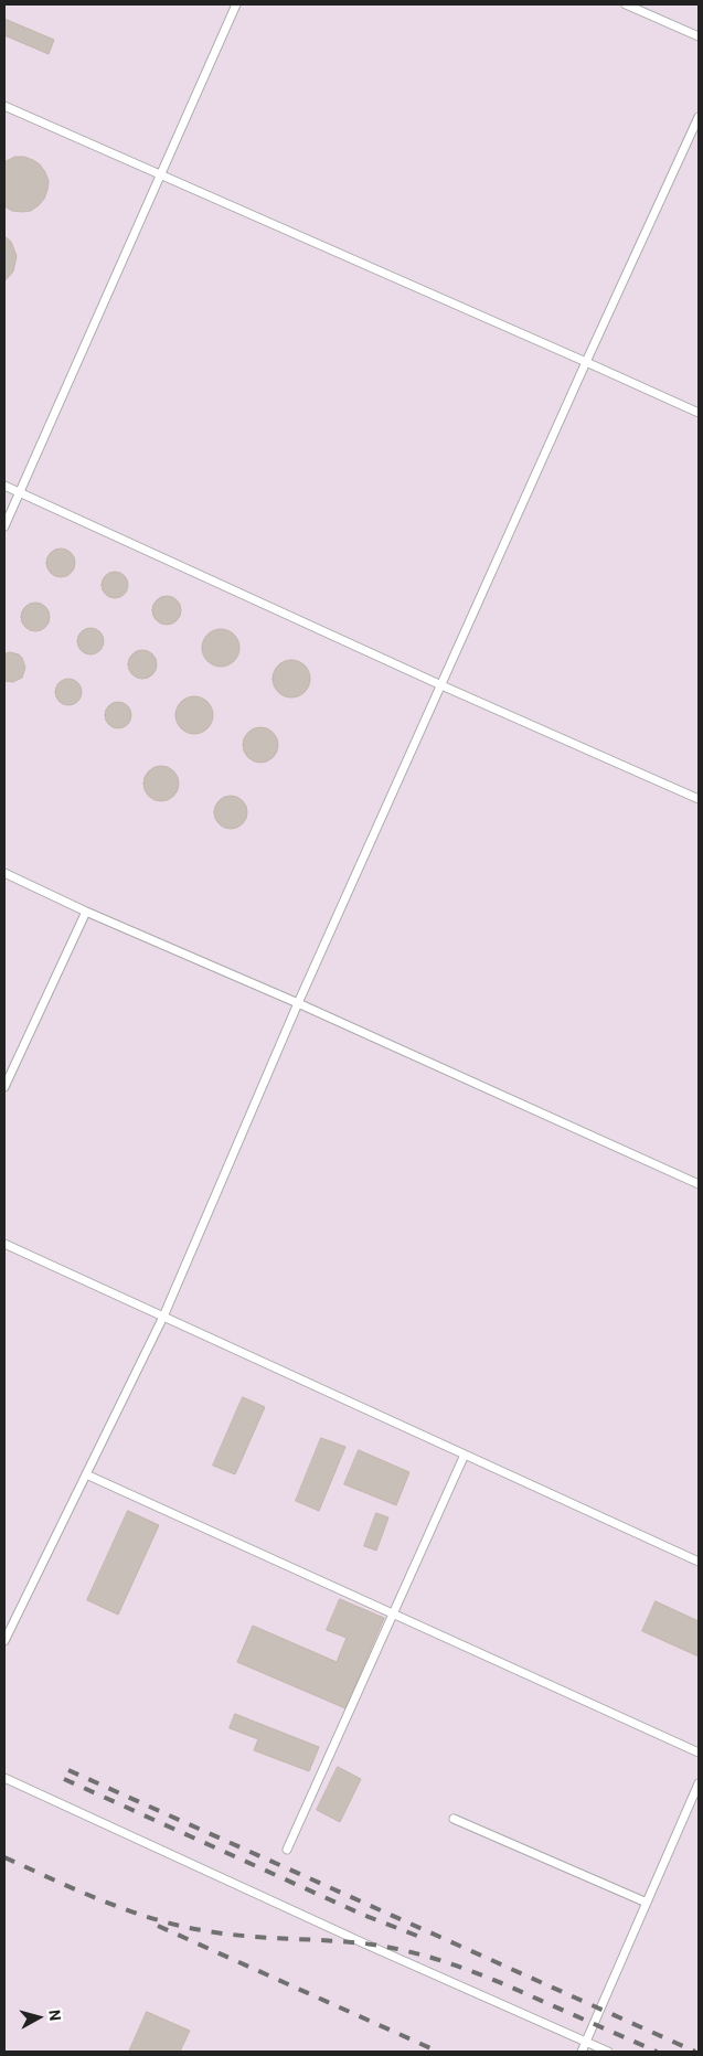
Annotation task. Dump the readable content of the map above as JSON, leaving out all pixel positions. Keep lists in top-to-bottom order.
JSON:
{
  "north": "right"
}
